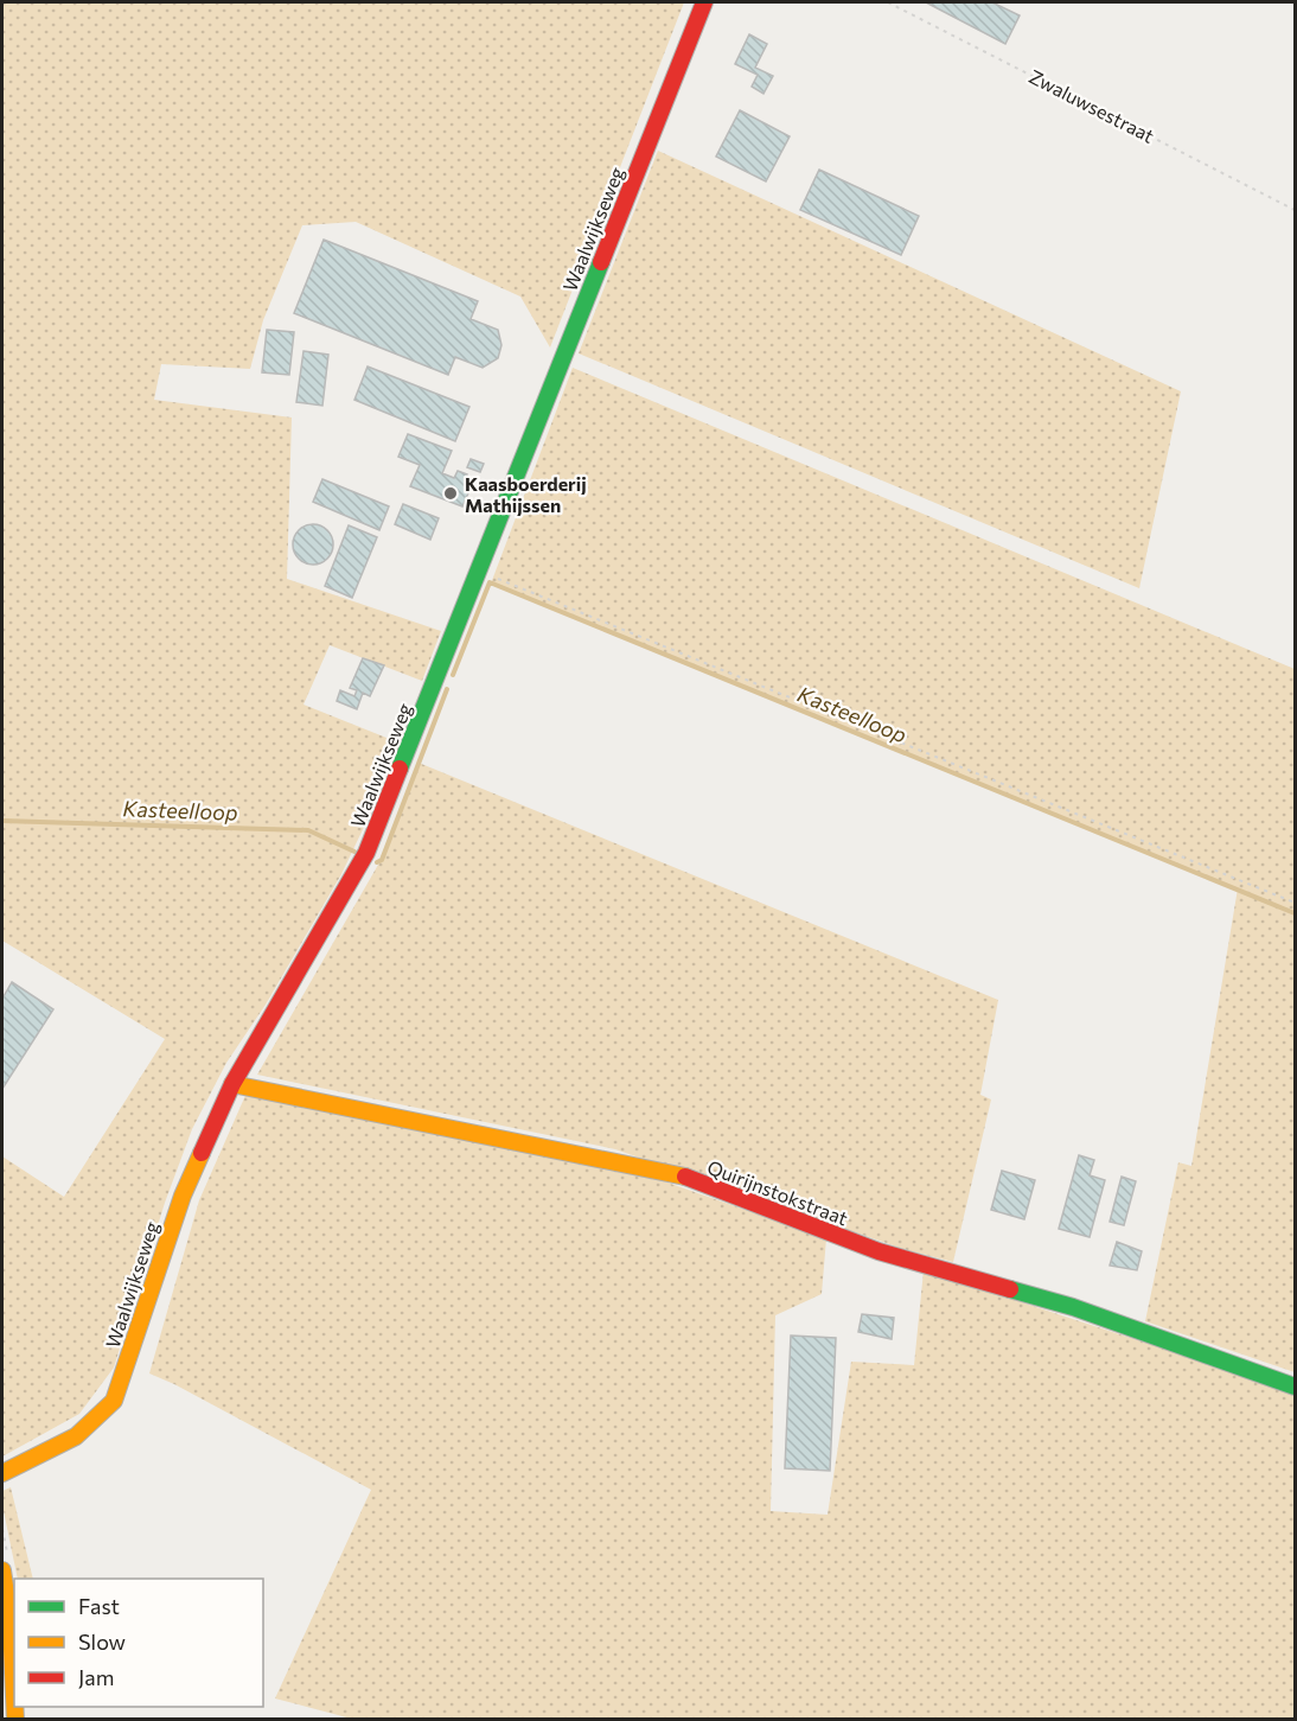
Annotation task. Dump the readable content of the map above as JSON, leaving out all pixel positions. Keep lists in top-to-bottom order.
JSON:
{
  "streets": {
    "street": ["Waalwijkseweg", "Quirijnstokstraat"],
    "path": ["Zwaluwsestraat"]
  },
  "crossings": [
    ["Waalwijkseweg", "Quirijnstokstraat"]
  ],
  "water": ["Kasteelloop"],
  "places": ["Kaasboerderij Mathijssen"],
  "legend": ["Fast", "Slow", "Jam"]
}
